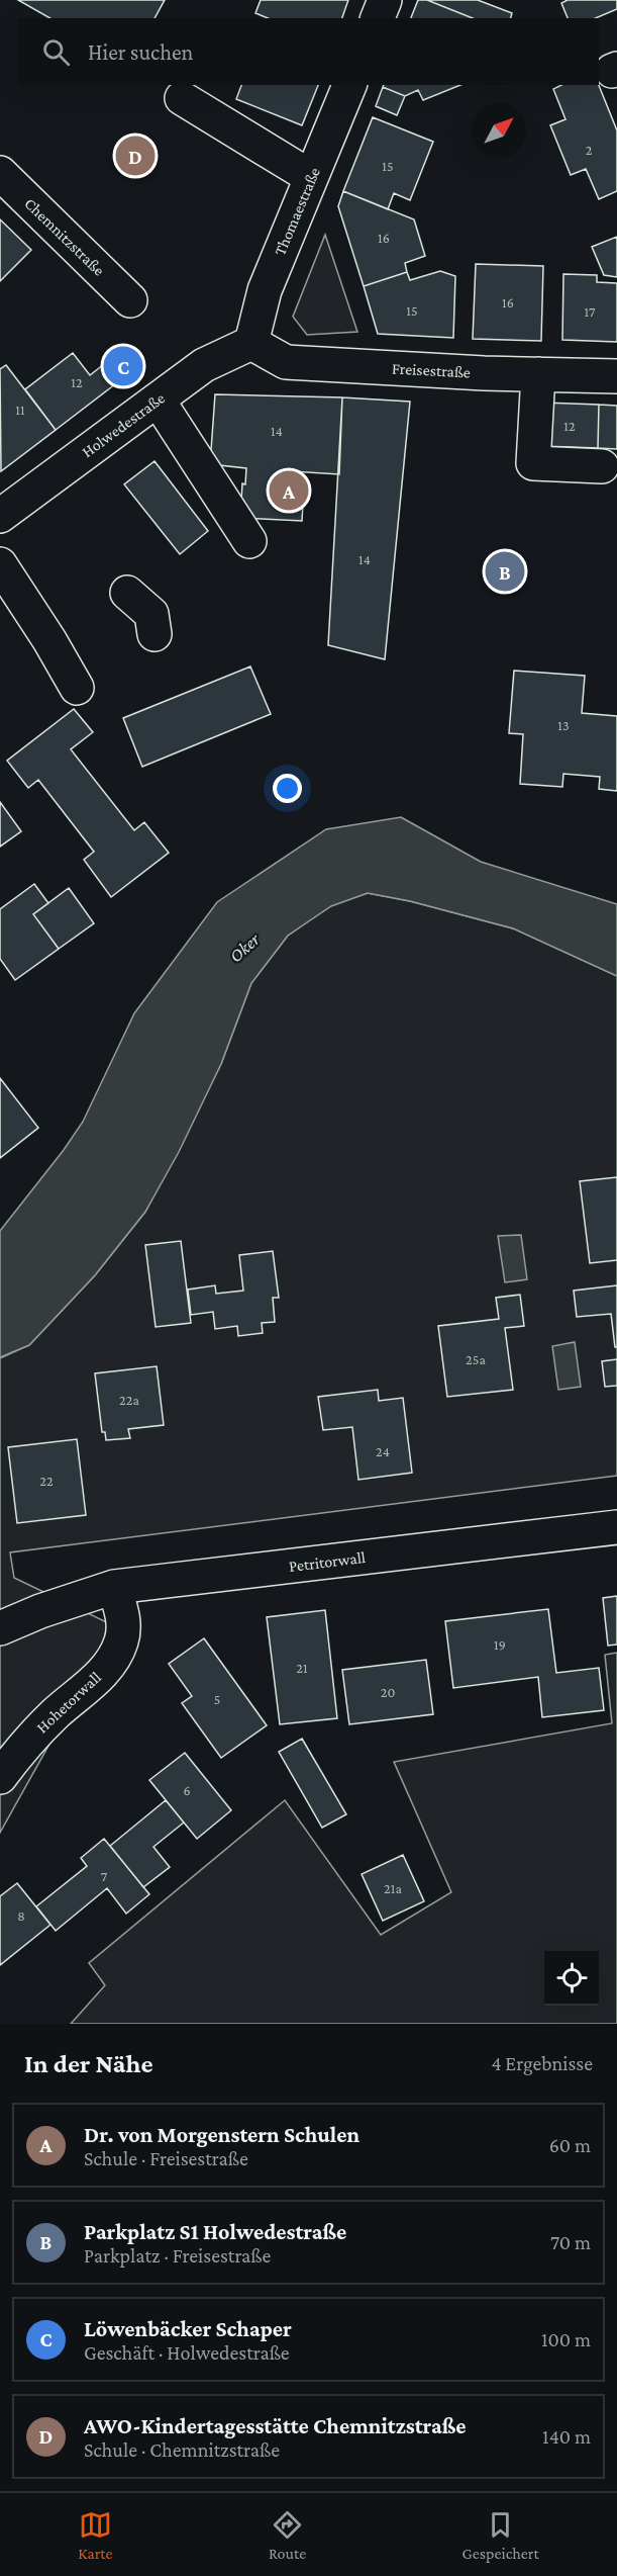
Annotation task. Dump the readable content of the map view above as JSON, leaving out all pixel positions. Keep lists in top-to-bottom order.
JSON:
{
  "streets": {
    "street": [
      "Thomaestraße",
      "Chemnitzstraße",
      "Freisestraße",
      "Holwedestraße",
      "Petritorwall",
      "Hohetorwall"
    ]
  },
  "crossings": [
    ["Thomaestraße", "Freisestraße"],
    ["Thomaestraße", "Holwedestraße"],
    ["Freisestraße", "Holwedestraße"],
    ["Petritorwall", "Hohetorwall"]
  ],
  "water": ["Oker"],
  "house_numbers": [
    "2",
    "15",
    "16",
    "16",
    "15",
    "17",
    "12",
    "11",
    "12",
    "14",
    "14",
    "13",
    "25a",
    "22a",
    "24",
    "22",
    "19",
    "21",
    "20",
    "5",
    "6",
    "7",
    "21a",
    "8"
  ],
  "north": "top right",
  "page": {
    "search": "Hier suchen",
    "pins": [
      "D",
      "C",
      "A",
      "B"
    ],
    "heading": ["In der Nähe", "4 Ergebnisse"],
    "list": [
      {
        "mark": "A",
        "name": "Dr. von Morgenstern Schulen",
        "note": "Schule · Freisestraße",
        "value": "60 m"
      },
      {
        "mark": "B",
        "name": "Parkplatz S1 Holwedestraße",
        "note": "Parkplatz · Freisestraße",
        "value": "70 m"
      },
      {
        "mark": "C",
        "name": "Löwenbäcker Schaper",
        "note": "Geschäft · Holwedestraße",
        "value": "100 m"
      },
      {
        "mark": "D",
        "name": "AWO-Kindertagesstätte Chemnitzstraße",
        "note": "Schule · Chemnitzstraße",
        "value": "140 m"
      }
    ],
    "nav": ["Karte", "Route", "Gespeichert"]
  }
}
